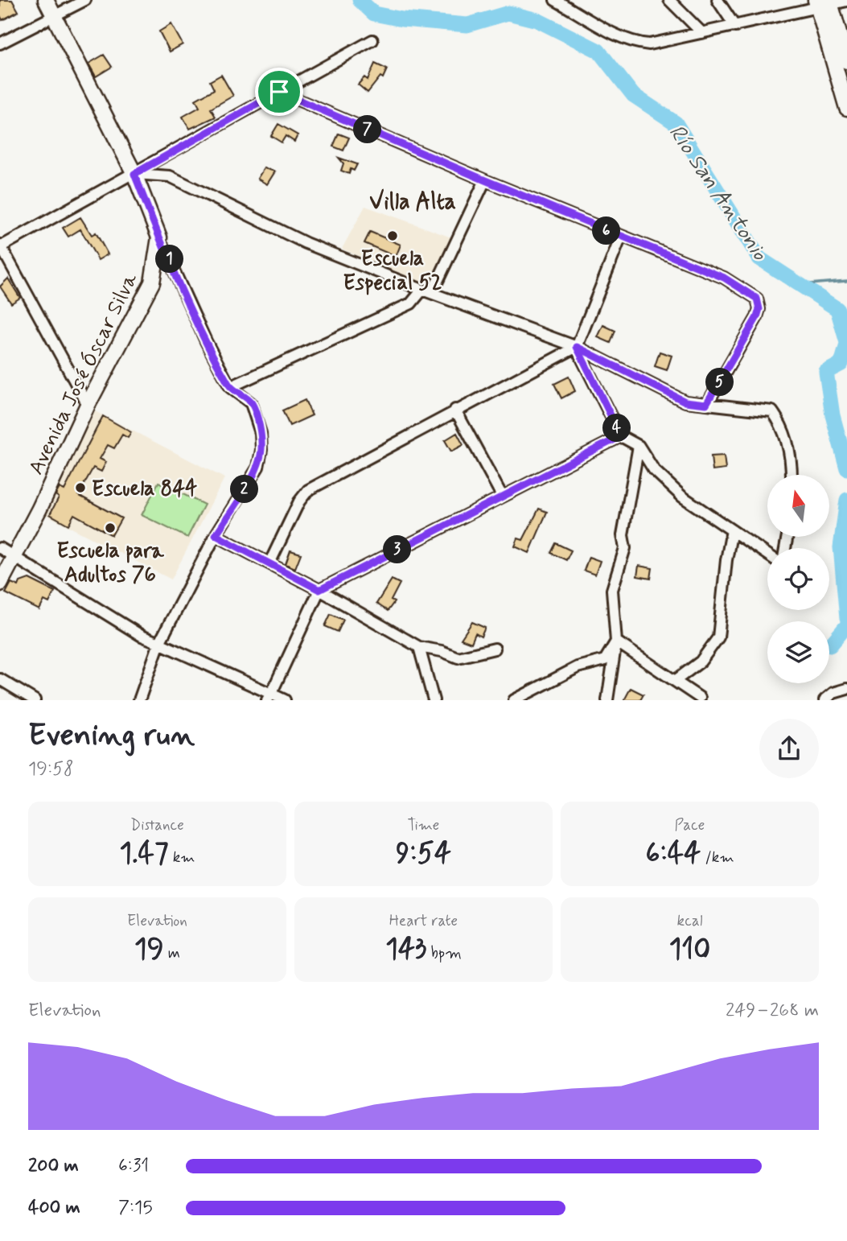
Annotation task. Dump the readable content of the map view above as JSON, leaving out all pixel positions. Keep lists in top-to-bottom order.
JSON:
{
  "streets": {
    "main road": ["Avenida José Óscar Silva"]
  },
  "districts": ["Villa Alta"],
  "water": ["Río San Antonio"],
  "places": ["Escuela Especial 52", "Escuela 844", "Escuela para Adultos 76"],
  "north": "top",
  "page": {
    "pins": [
      "7",
      "6",
      "1",
      "5",
      "4",
      "2",
      "3"
    ],
    "heading": ["Evening run", "19:58"],
    "stats": [
      ["Distance", "1.47 km"],
      ["Time", "9:54"],
      ["Pace", "6:44 /km"],
      ["Elevation", "19 m"],
      ["Heart rate", "143 bpm"],
      ["kcal", "110"]
    ],
    "chart": ["Elevation", "249–268 m"],
    "list": [
      {
        "name": "200 m",
        "note": "6:31"
      },
      {
        "name": "400 m",
        "note": "7:15"
      }
    ]
  }
}
